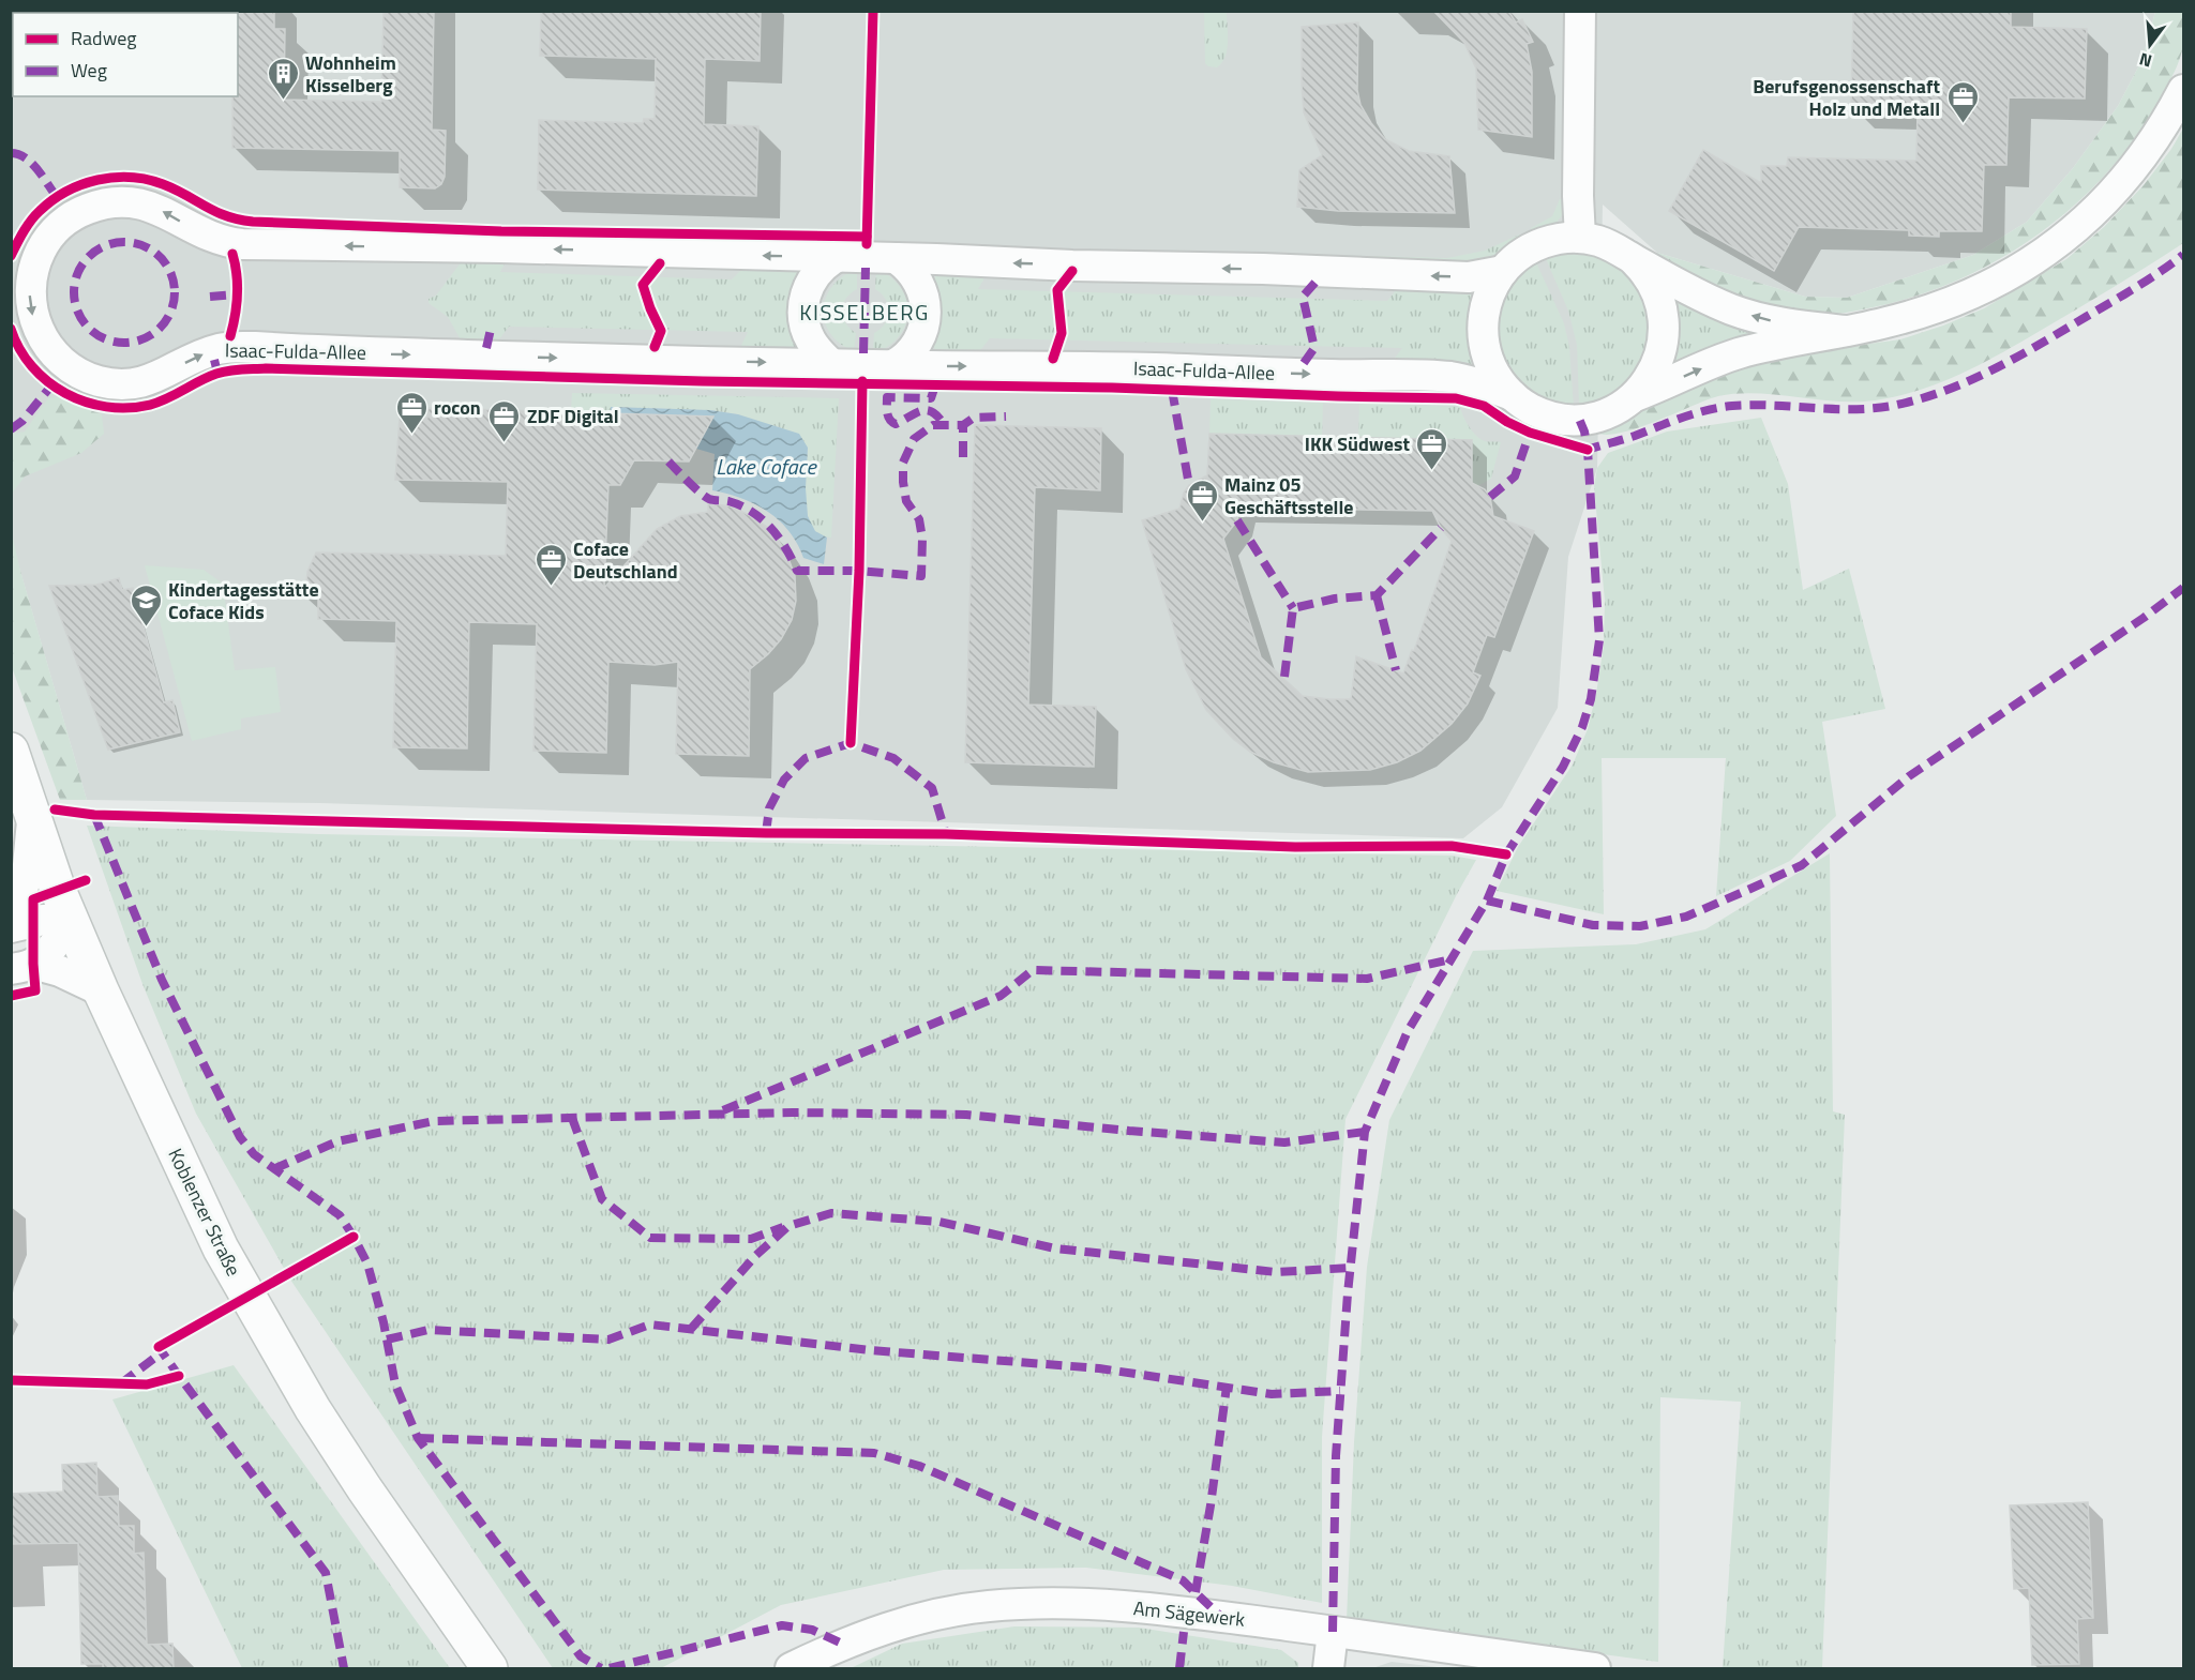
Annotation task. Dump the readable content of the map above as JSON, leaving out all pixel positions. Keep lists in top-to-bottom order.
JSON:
{
  "streets": {
    "main road": ["Koblenzer Straße"],
    "street": ["Isaac-Fulda-Allee", "Am Sägewerk"]
  },
  "districts": ["KISSELBERG"],
  "water": ["Lake Coface"],
  "places": {
    "building": ["Wohnheim Kisselberg"],
    "office": [
      "Berufsgenossenschaft Holz und Metall",
      "rocon",
      "ZDF Digital",
      "IKK Südwest",
      "Mainz 05 Geschäftsstelle",
      "Coface Deutschland"
    ],
    "school or university": ["Kindertagesstätte Coface Kids"]
  },
  "legend": ["Radweg", "Weg"],
  "north": "bottom"
}
